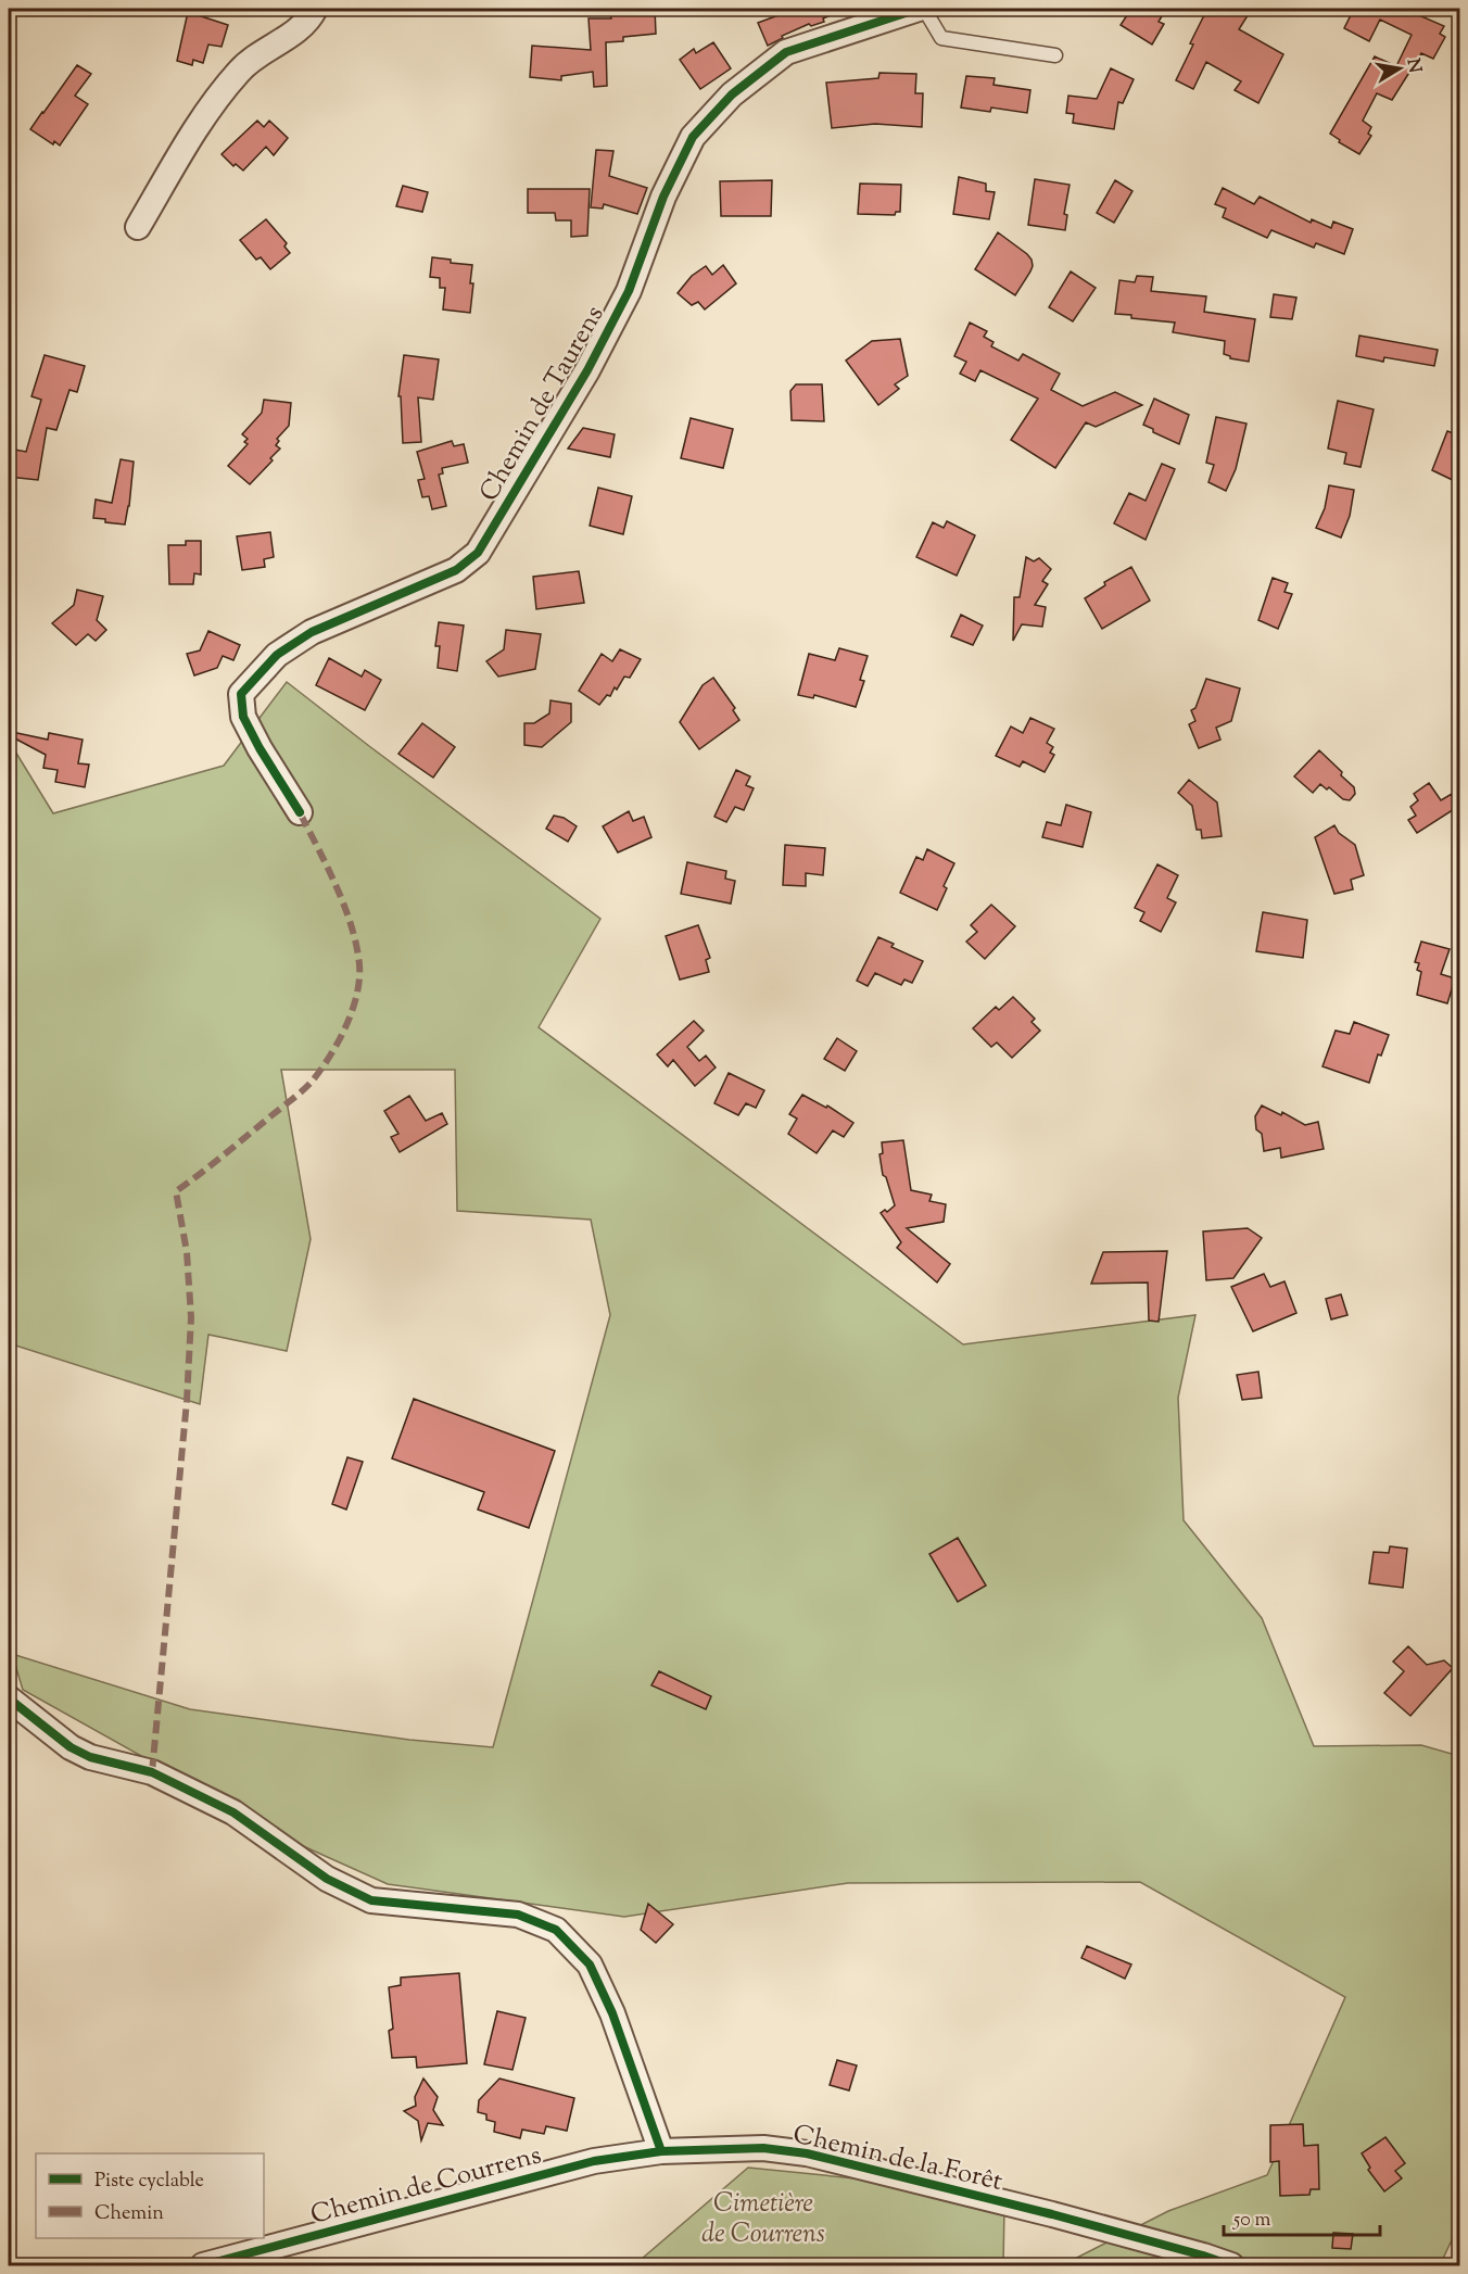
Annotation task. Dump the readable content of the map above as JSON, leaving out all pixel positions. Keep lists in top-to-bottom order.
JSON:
{
  "streets": {
    "street": ["Chemin de Taurens", "Chemin de la Forêt", "Chemin de Courrens"]
  },
  "crossings": [
    ["Chemin de la Forêt", "Chemin de Courrens"]
  ],
  "parks": ["Cimetière de Courrens"],
  "legend": ["Piste cyclable", "Chemin"],
  "scale_bar": "50 m",
  "north": "right"
}
